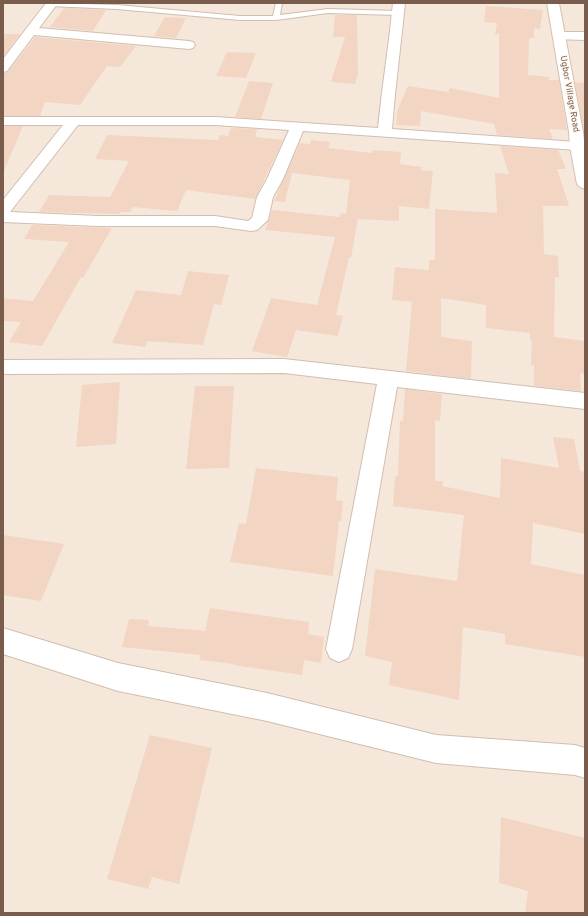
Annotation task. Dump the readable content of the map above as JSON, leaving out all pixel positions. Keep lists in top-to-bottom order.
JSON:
{
  "streets": {
    "street": ["Ugbor Village Road"]
  }
}
